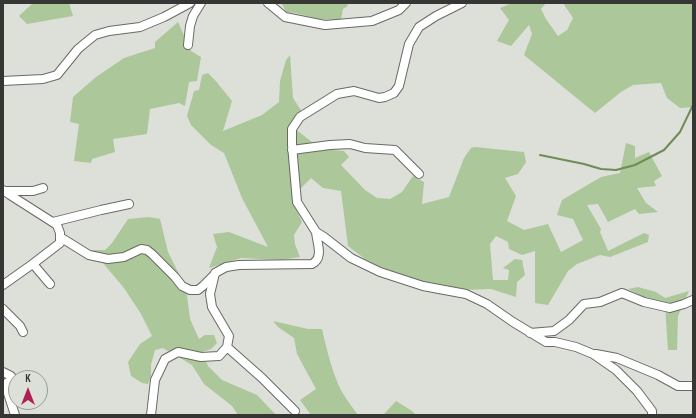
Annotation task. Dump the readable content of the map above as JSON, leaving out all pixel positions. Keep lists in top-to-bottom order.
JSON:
{
  "north": "top"
}
